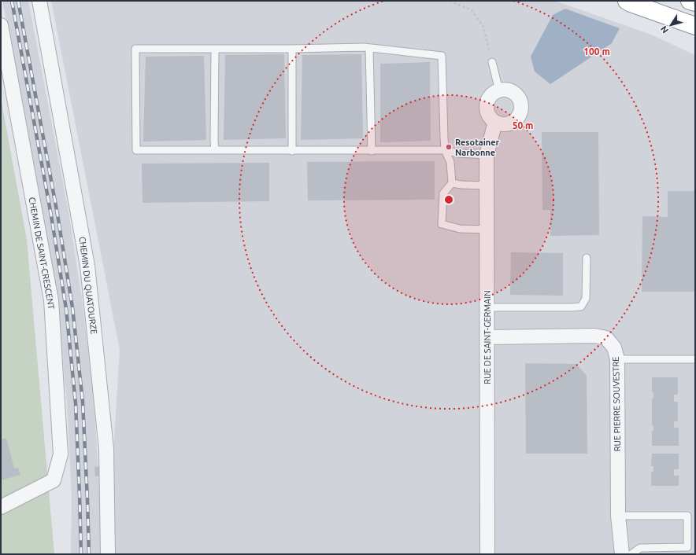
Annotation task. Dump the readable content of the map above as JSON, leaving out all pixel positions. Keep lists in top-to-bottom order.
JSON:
{
  "streets": {
    "street": [
      "CHEMIN DE SAINT-CRESCENT",
      "CHEMIN DU QUATOURZE",
      "RUE DE SAINT-GERMAIN",
      "RUE PIERRE SOUVESTRE"
    ]
  },
  "crossings": [
    ["RUE DE SAINT-GERMAIN", "RUE PIERRE SOUVESTRE"]
  ],
  "places": ["Resotainer Narbonne"],
  "north": "bottom left",
  "rings": ["100 m", "50 m"]
}
